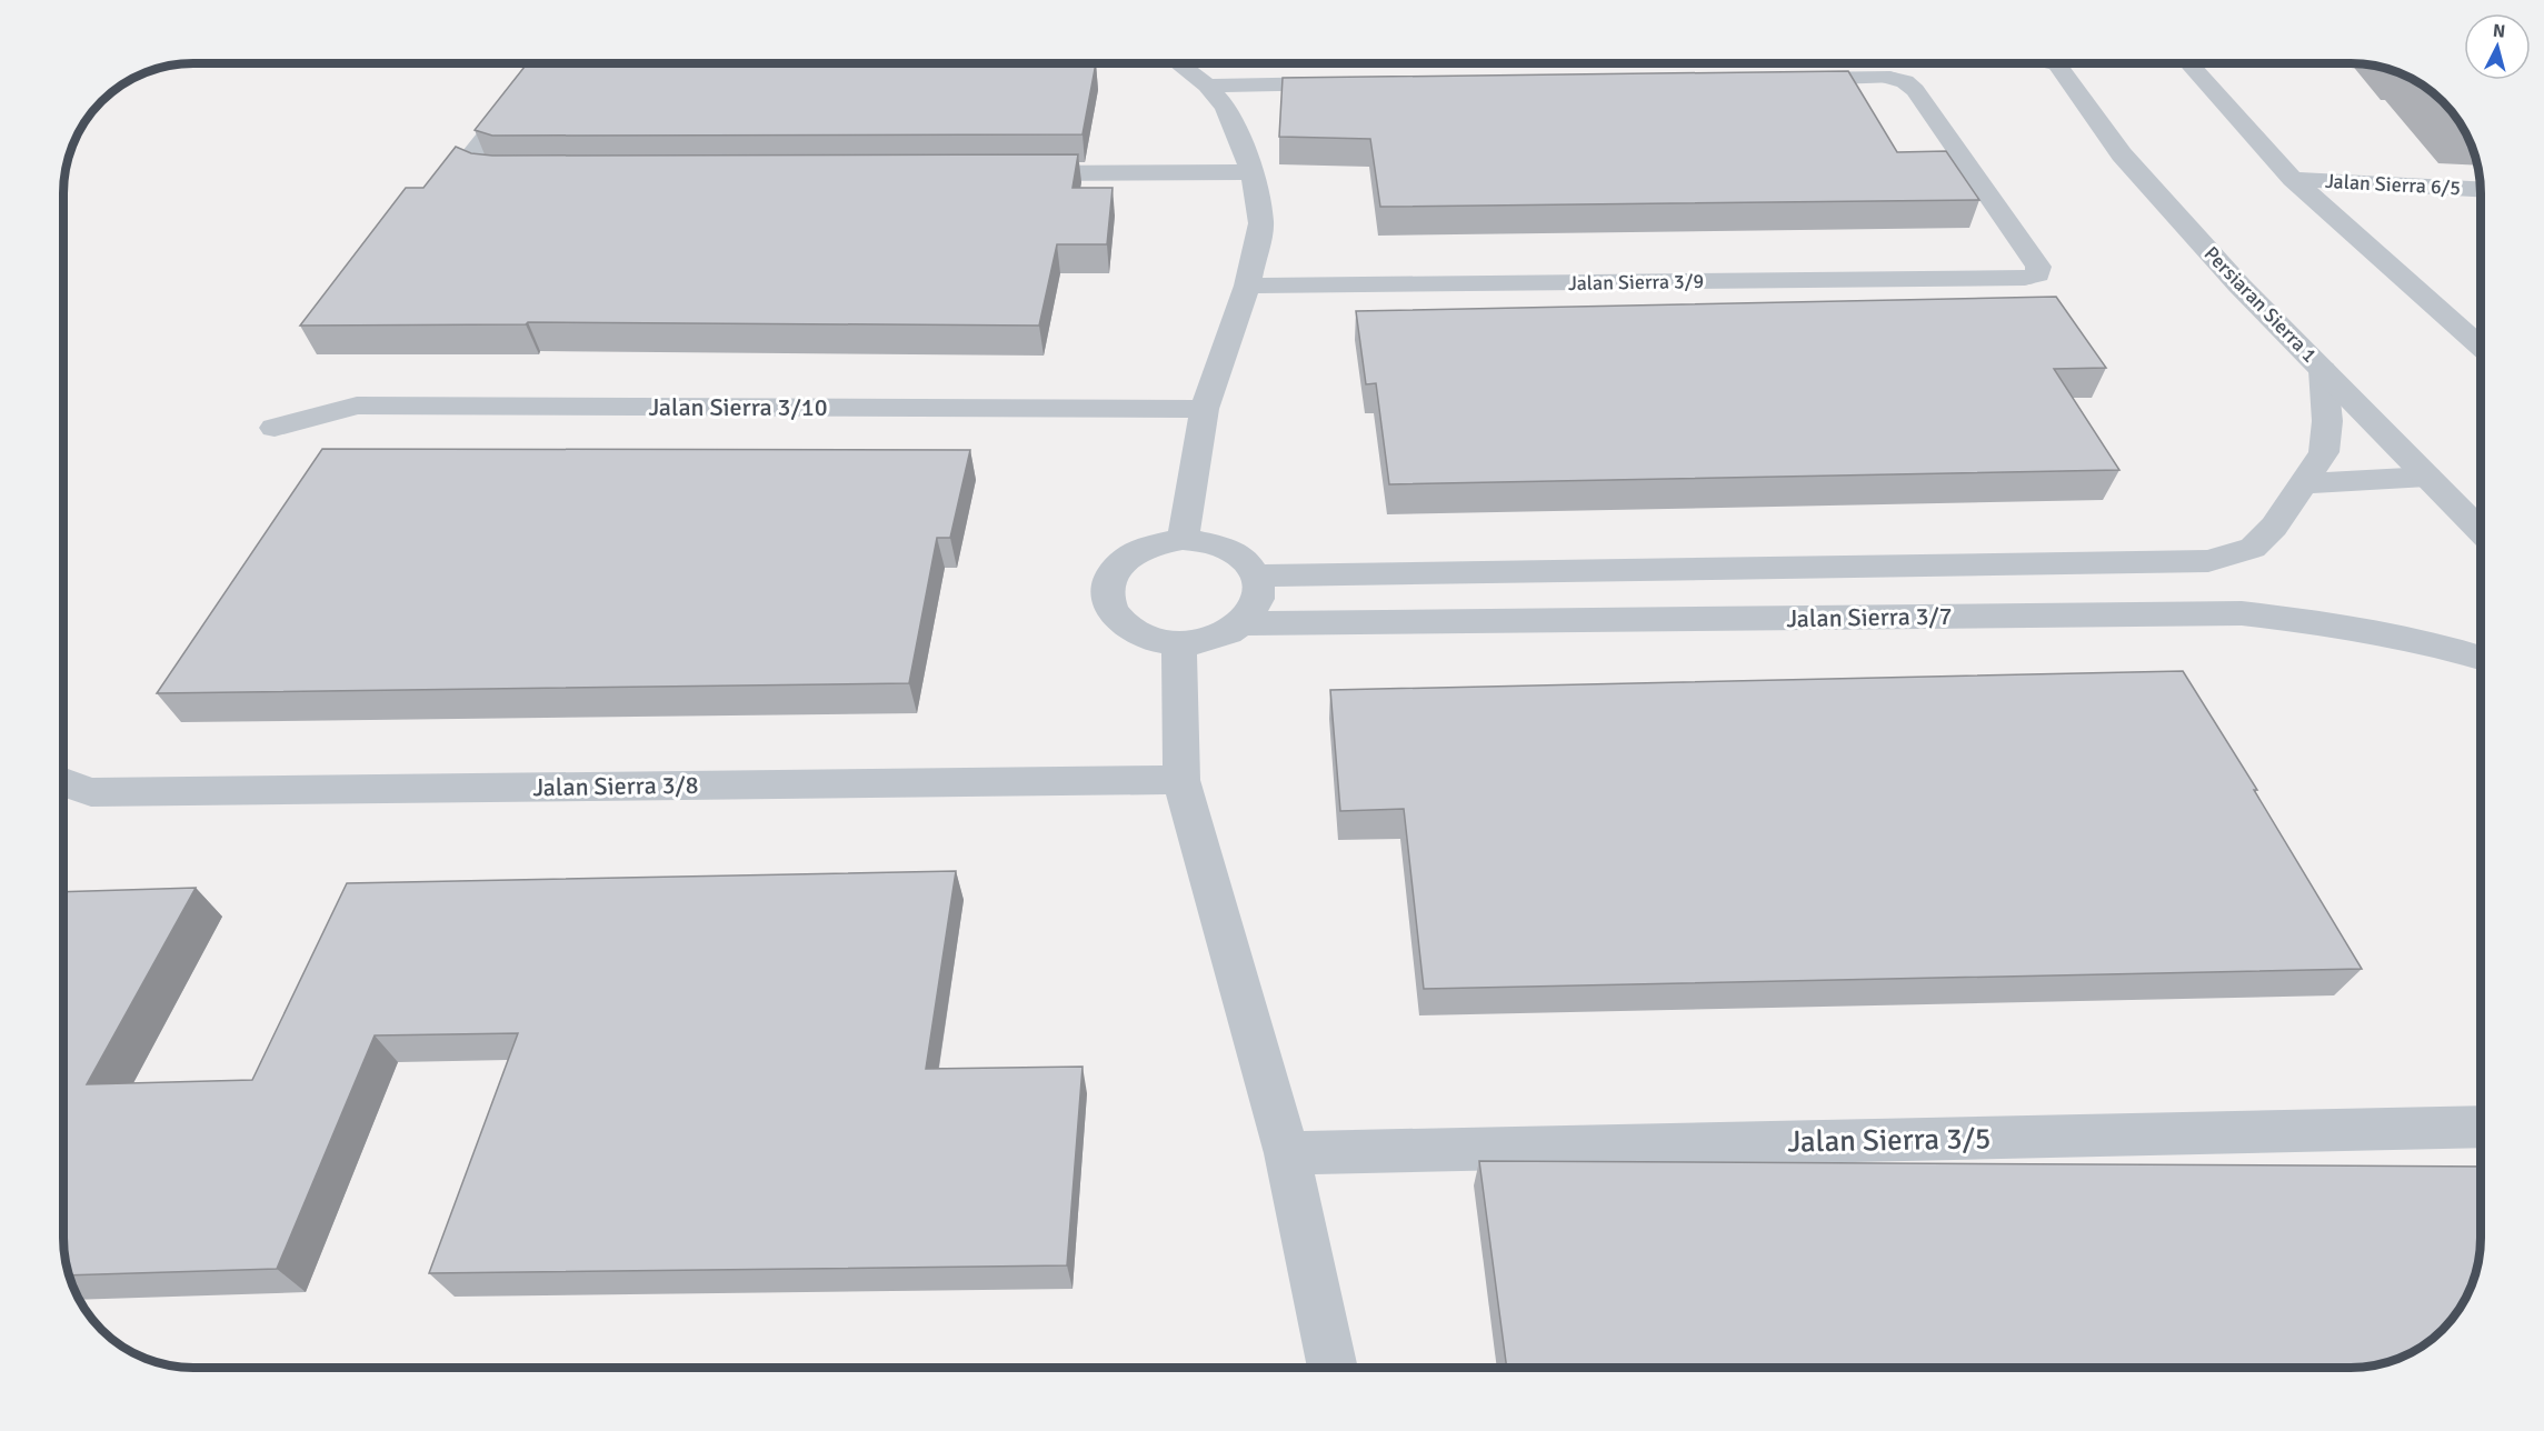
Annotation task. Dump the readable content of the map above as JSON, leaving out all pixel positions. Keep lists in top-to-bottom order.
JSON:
{
  "streets": {
    "street": [
      "Jalan Sierra 6/5",
      "Jalan Sierra 3/9",
      "Persiaran Sierra 1",
      "Jalan Sierra 3/10",
      "Jalan Sierra 3/7",
      "Jalan Sierra 3/8",
      "Jalan Sierra 3/5"
    ]
  },
  "crossings": [
    ["Persiaran Sierra 1", "Jalan Sierra 3/7"]
  ],
  "north": "top"
}
